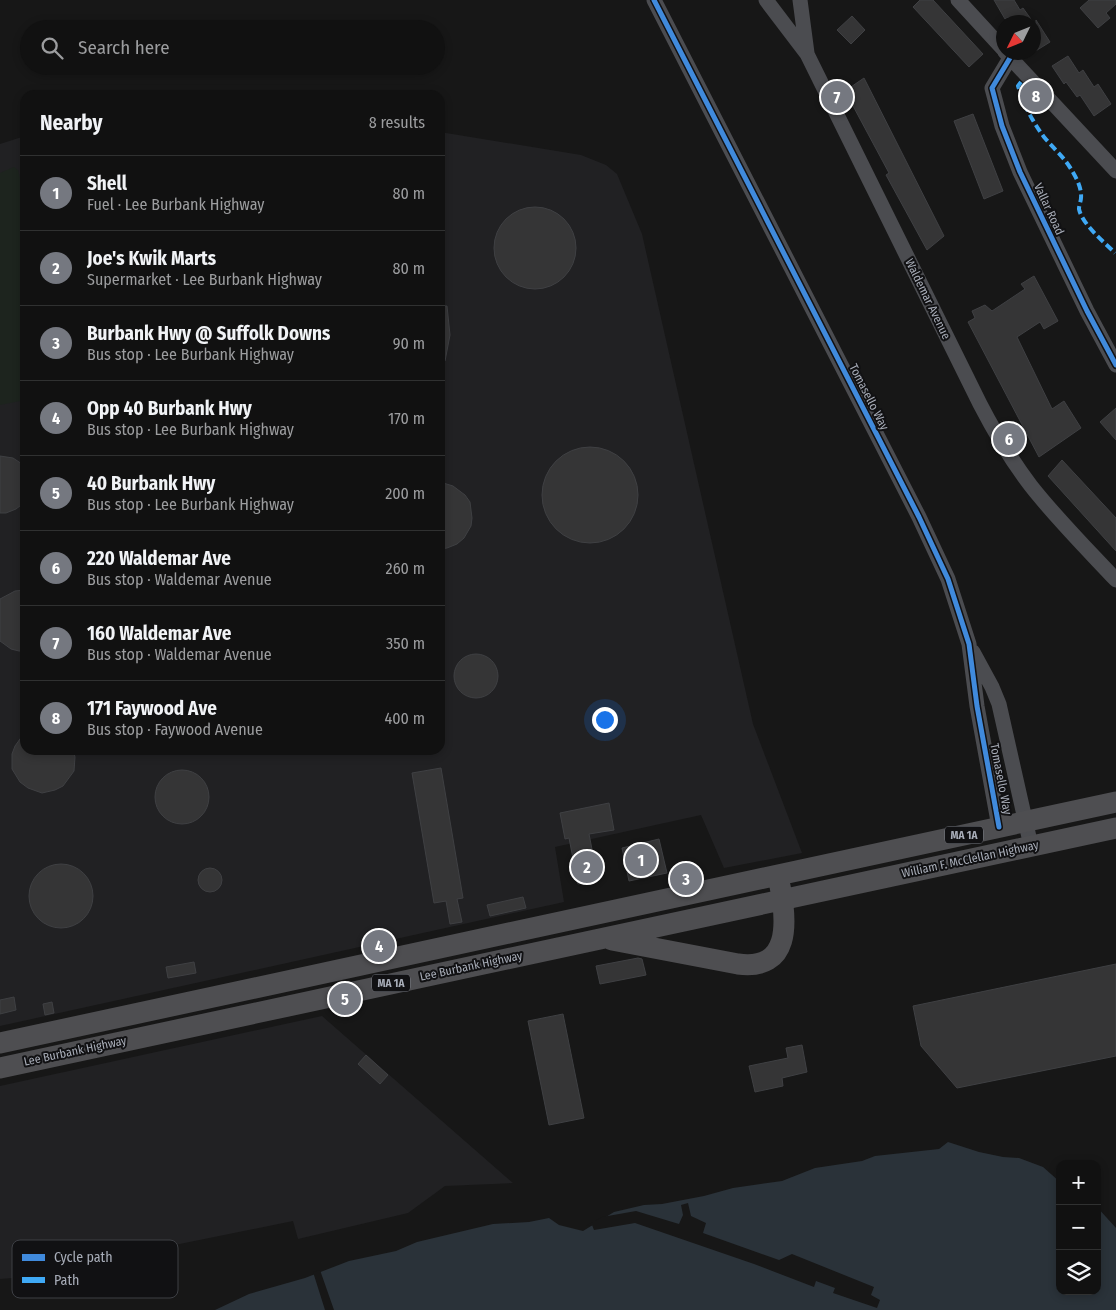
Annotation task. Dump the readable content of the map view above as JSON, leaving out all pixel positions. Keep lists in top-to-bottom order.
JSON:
{
  "streets": {
    "highway": ["MA 1A", "William F. McClellan Highway", "Lee Burbank Highway"],
    "street": ["Vallar Road", "Waldemar Avenue", "Tomasello Way"]
  },
  "crossings": [
    ["Tomasello Way", "William F. McClellan Highway"],
    ["William F. McClellan Highway", "Lee Burbank Highway"]
  ],
  "legend": ["Cycle path", "Path"],
  "north": "bottom left",
  "page": {
    "search": "Search here",
    "pins": [
      "8",
      "7",
      "6",
      "1",
      "2",
      "3",
      "4",
      "5"
    ],
    "heading": ["Nearby", "8 results"],
    "list": [
      {
        "mark": "1",
        "name": "Shell",
        "note": "Fuel · Lee Burbank Highway",
        "value": "80 m"
      },
      {
        "mark": "2",
        "name": "Joe's Kwik Marts",
        "note": "Supermarket · Lee Burbank Highway",
        "value": "80 m"
      },
      {
        "mark": "3",
        "name": "Burbank Hwy @ Suffolk Downs",
        "note": "Bus stop · Lee Burbank Highway",
        "value": "90 m"
      },
      {
        "mark": "4",
        "name": "Opp 40 Burbank Hwy",
        "note": "Bus stop · Lee Burbank Highway",
        "value": "170 m"
      },
      {
        "mark": "5",
        "name": "40 Burbank Hwy",
        "note": "Bus stop · Lee Burbank Highway",
        "value": "200 m"
      },
      {
        "mark": "6",
        "name": "220 Waldemar Ave",
        "note": "Bus stop · Waldemar Avenue",
        "value": "260 m"
      },
      {
        "mark": "7",
        "name": "160 Waldemar Ave",
        "note": "Bus stop · Waldemar Avenue",
        "value": "350 m"
      },
      {
        "mark": "8",
        "name": "171 Faywood Ave",
        "note": "Bus stop · Faywood Avenue",
        "value": "400 m"
      }
    ],
    "map_buttons": ["+", "−"]
  }
}
